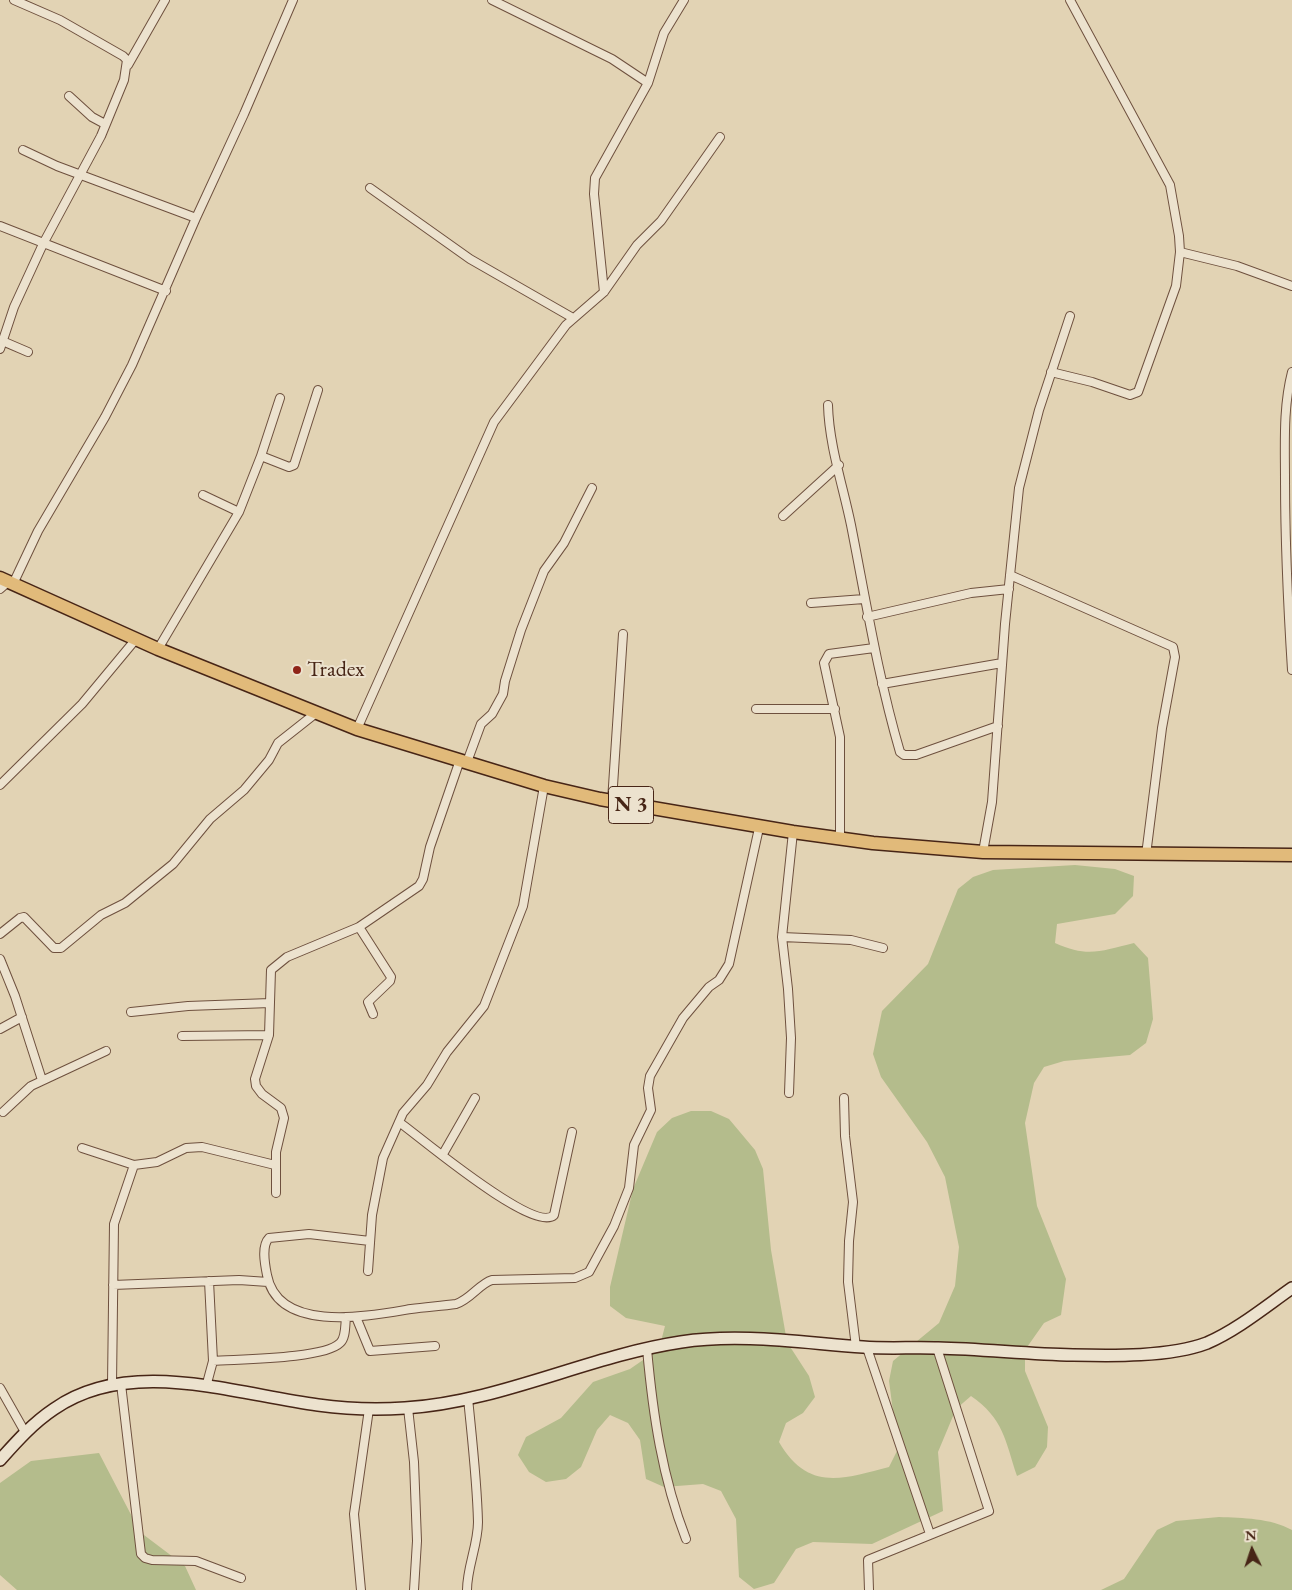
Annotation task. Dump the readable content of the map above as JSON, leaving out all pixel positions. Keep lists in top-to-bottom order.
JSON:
{
  "streets": {
    "highway": ["N 3"]
  },
  "places": ["Tradex"],
  "north": "top"
}
